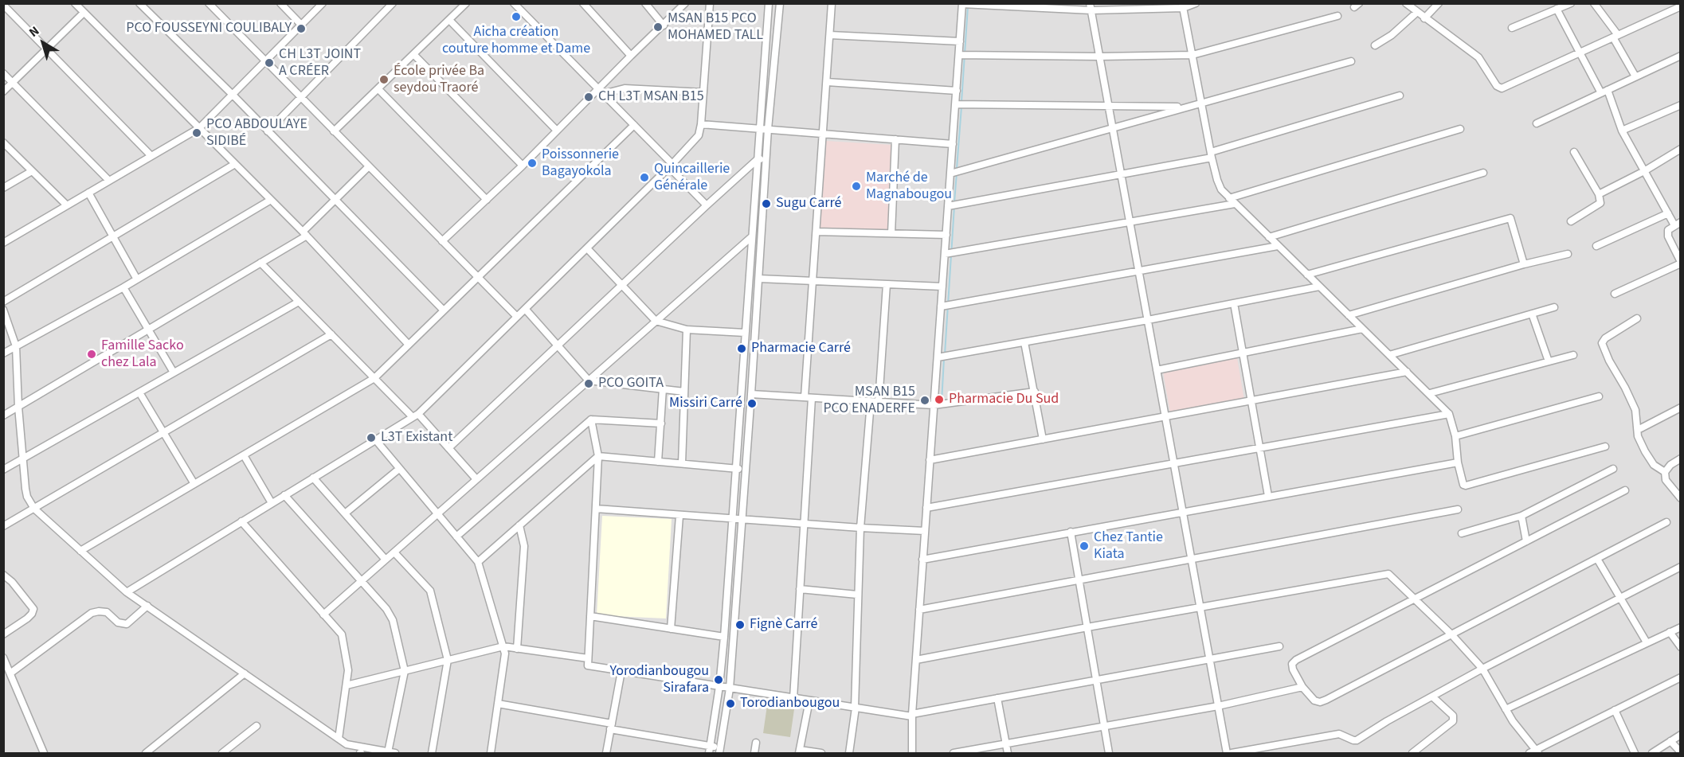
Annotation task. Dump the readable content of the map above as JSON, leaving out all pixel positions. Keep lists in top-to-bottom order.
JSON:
{
  "places": [
    "Aicha création couture homme et Dame",
    "MSAN B15 PCO MOHAMED TALL",
    "PCO FOUSSEYNI COULIBALY",
    "CH L3T JOINT A CRÉER",
    "École privée Ba seydou Traoré",
    "CH L3T MSAN B15",
    "PCO ABDOULAYE SIDIBÉ",
    "Poissonnerie Bagayokola",
    "Quincaillerie Générale",
    "Marché de Magnabougou",
    "Sugu Carré",
    "Pharmacie Carré",
    "Famille Sacko chez Lala",
    "PCO GOITA",
    "Pharmacie Du Sud",
    "MSAN B15 PCO ENADERFE",
    "Missiri Carré",
    "L3T Existant",
    "Chez Tantie Kiata",
    "Fignè Carré",
    "Yorodianbougou Sirafara",
    "Torodianbougou"
  ],
  "north": "top left"
}
